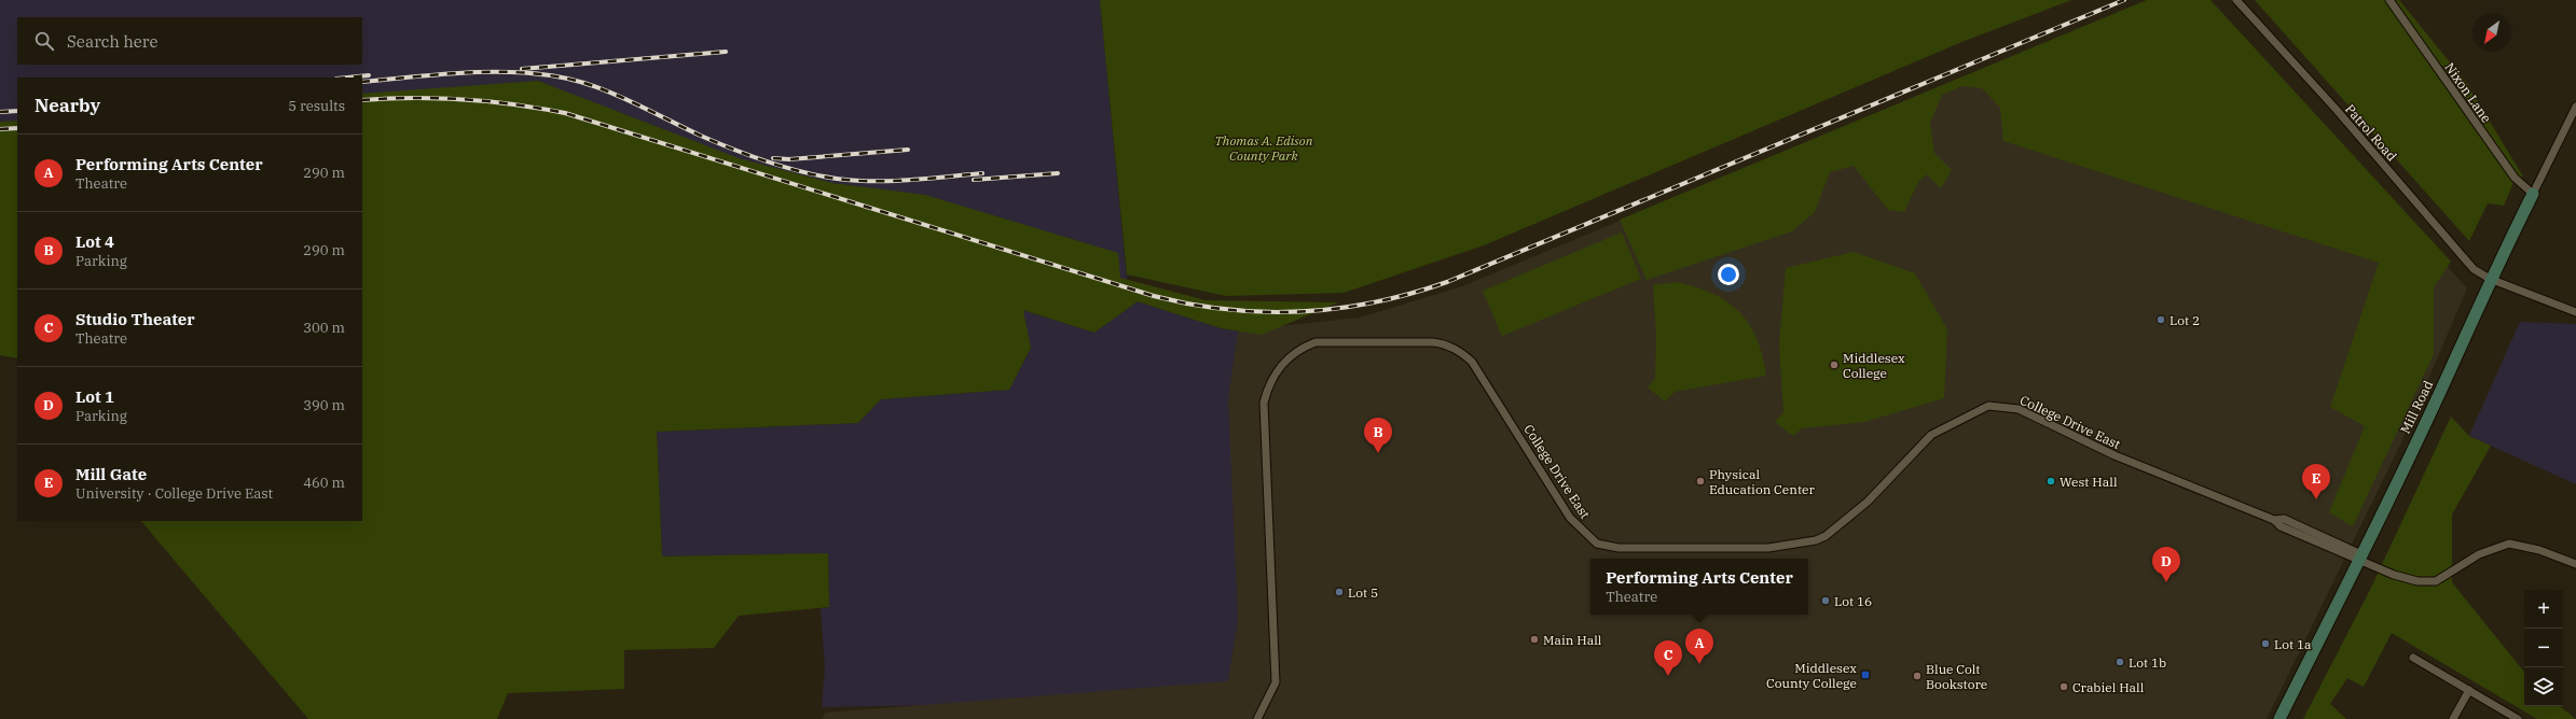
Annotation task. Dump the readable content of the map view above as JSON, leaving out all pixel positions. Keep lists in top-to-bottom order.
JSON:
{
  "streets": {
    "street": [
      "Nixon Lane",
      "Patrol Road",
      "Mill Road",
      "College Drive East"
    ]
  },
  "crossings": [
    ["Nixon Lane", "Mill Road"],
    ["Patrol Road", "Mill Road"],
    ["Mill Road", "College Drive East"]
  ],
  "parks": ["Thomas A. Edison County Park"],
  "places": {
    "other": [
      "Lot 2",
      "Middlesex College",
      "Physical Education Center",
      "West Hall",
      "Lot 5",
      "Lot 16",
      "Main Hall",
      "Lot 1a",
      "Lot 1b",
      "Blue Colt Bookstore",
      "Crabiel Hall"
    ],
    "transit": ["Middlesex County College"]
  },
  "north": "bottom left",
  "page": {
    "search": "Search here",
    "heading": ["Nearby", "5 results"],
    "list": [
      {
        "mark": "A",
        "name": "Performing Arts Center",
        "note": "Theatre",
        "value": "290 m"
      },
      {
        "mark": "B",
        "name": "Lot 4",
        "note": "Parking",
        "value": "290 m"
      },
      {
        "mark": "C",
        "name": "Studio Theater",
        "note": "Theatre",
        "value": "300 m"
      },
      {
        "mark": "D",
        "name": "Lot 1",
        "note": "Parking",
        "value": "390 m"
      },
      {
        "mark": "E",
        "name": "Mill Gate",
        "note": "University · College Drive East",
        "value": "460 m"
      }
    ],
    "pins": [
      "B",
      "E",
      "D",
      "A",
      "C"
    ],
    "popup": ["Performing Arts Center", "Theatre"],
    "map_buttons": ["+", "−"]
  }
}
